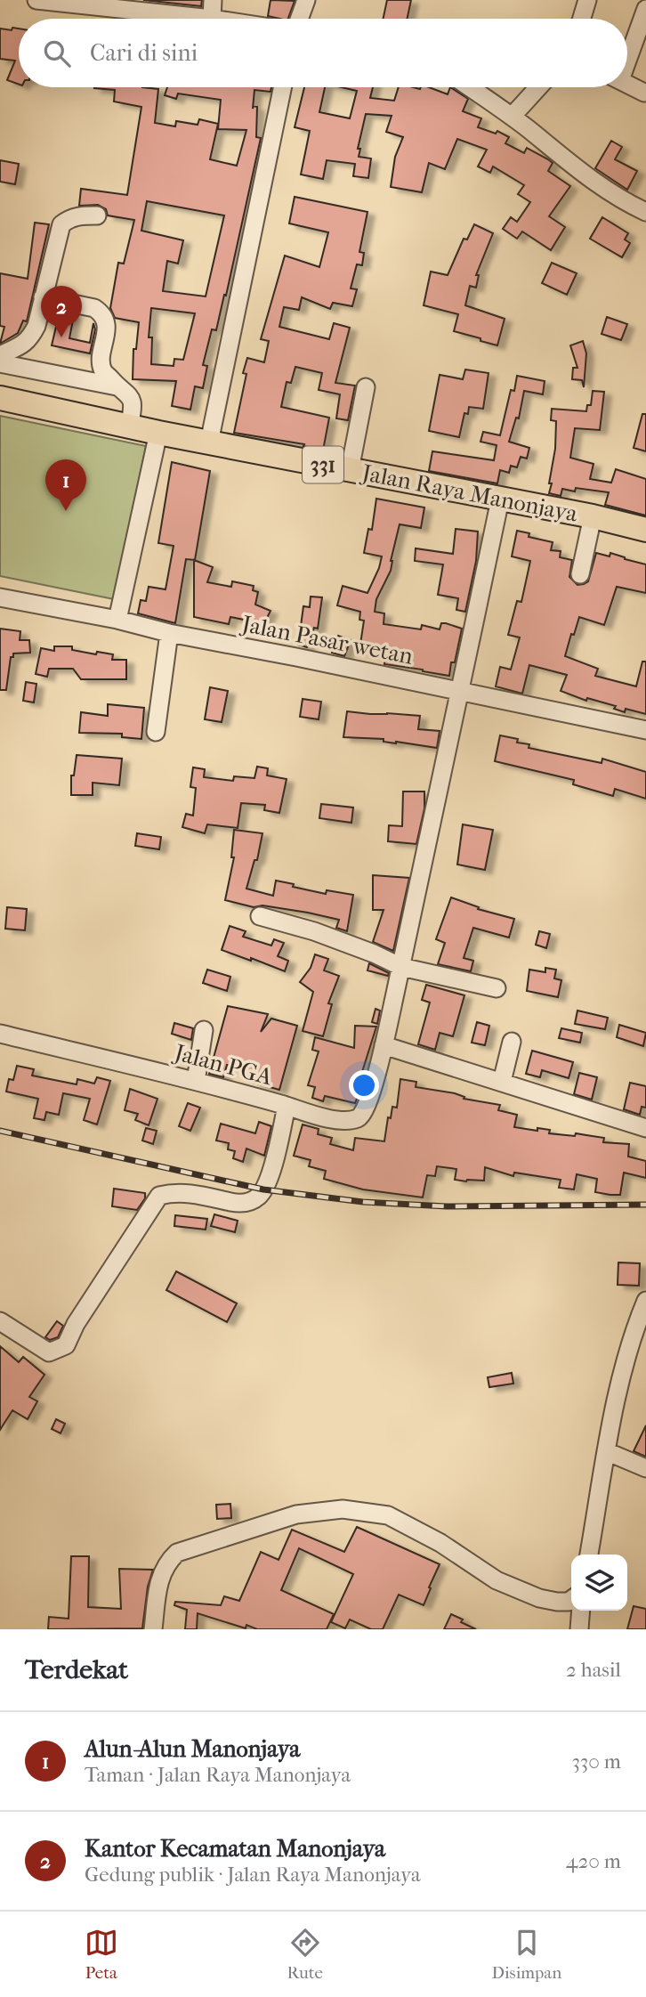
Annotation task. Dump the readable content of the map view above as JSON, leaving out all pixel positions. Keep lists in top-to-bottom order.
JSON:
{
  "streets": {
    "main road": ["331", "Jalan Raya Manonjaya"],
    "street": ["Jalan Pasar wetan", "Jalan PGA"]
  },
  "page": {
    "search": "Cari di sini",
    "pins": ["2", "1"],
    "heading": ["Terdekat", "2 hasil"],
    "list": [
      {
        "mark": "1",
        "name": "Alun-Alun Manonjaya",
        "note": "Taman · Jalan Raya Manonjaya",
        "value": "330 m"
      },
      {
        "mark": "2",
        "name": "Kantor Kecamatan Manonjaya",
        "note": "Gedung publik · Jalan Raya Manonjaya",
        "value": "420 m"
      }
    ],
    "nav": ["Peta", "Rute", "Disimpan"]
  }
}
